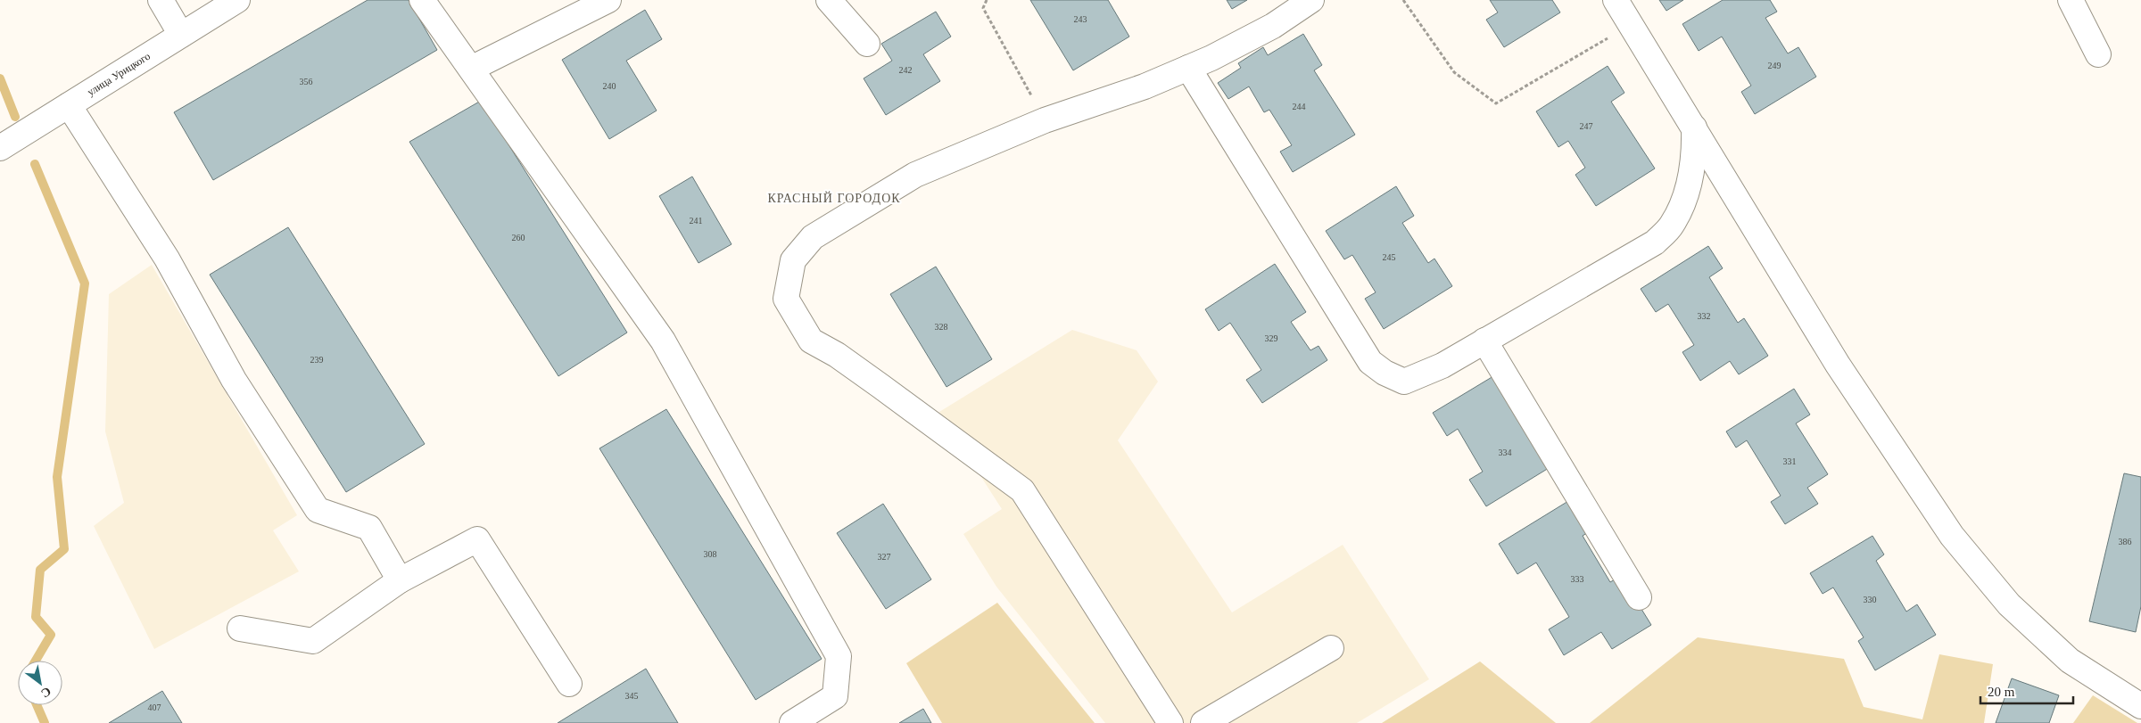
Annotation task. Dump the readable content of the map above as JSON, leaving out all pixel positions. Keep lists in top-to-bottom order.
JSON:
{
  "streets": {
    "street": ["улица Урицкого"]
  },
  "districts": ["КРАСНЫЙ ГОРОДОК"],
  "house_numbers": [
    "243",
    "249",
    "242",
    "356",
    "240",
    "244",
    "247",
    "241",
    "260",
    "245",
    "332",
    "328",
    "329",
    "239",
    "334",
    "331",
    "386",
    "308",
    "327",
    "333",
    "330",
    "345",
    "407"
  ],
  "scale_bar": "20 m",
  "north": "bottom right"
}
